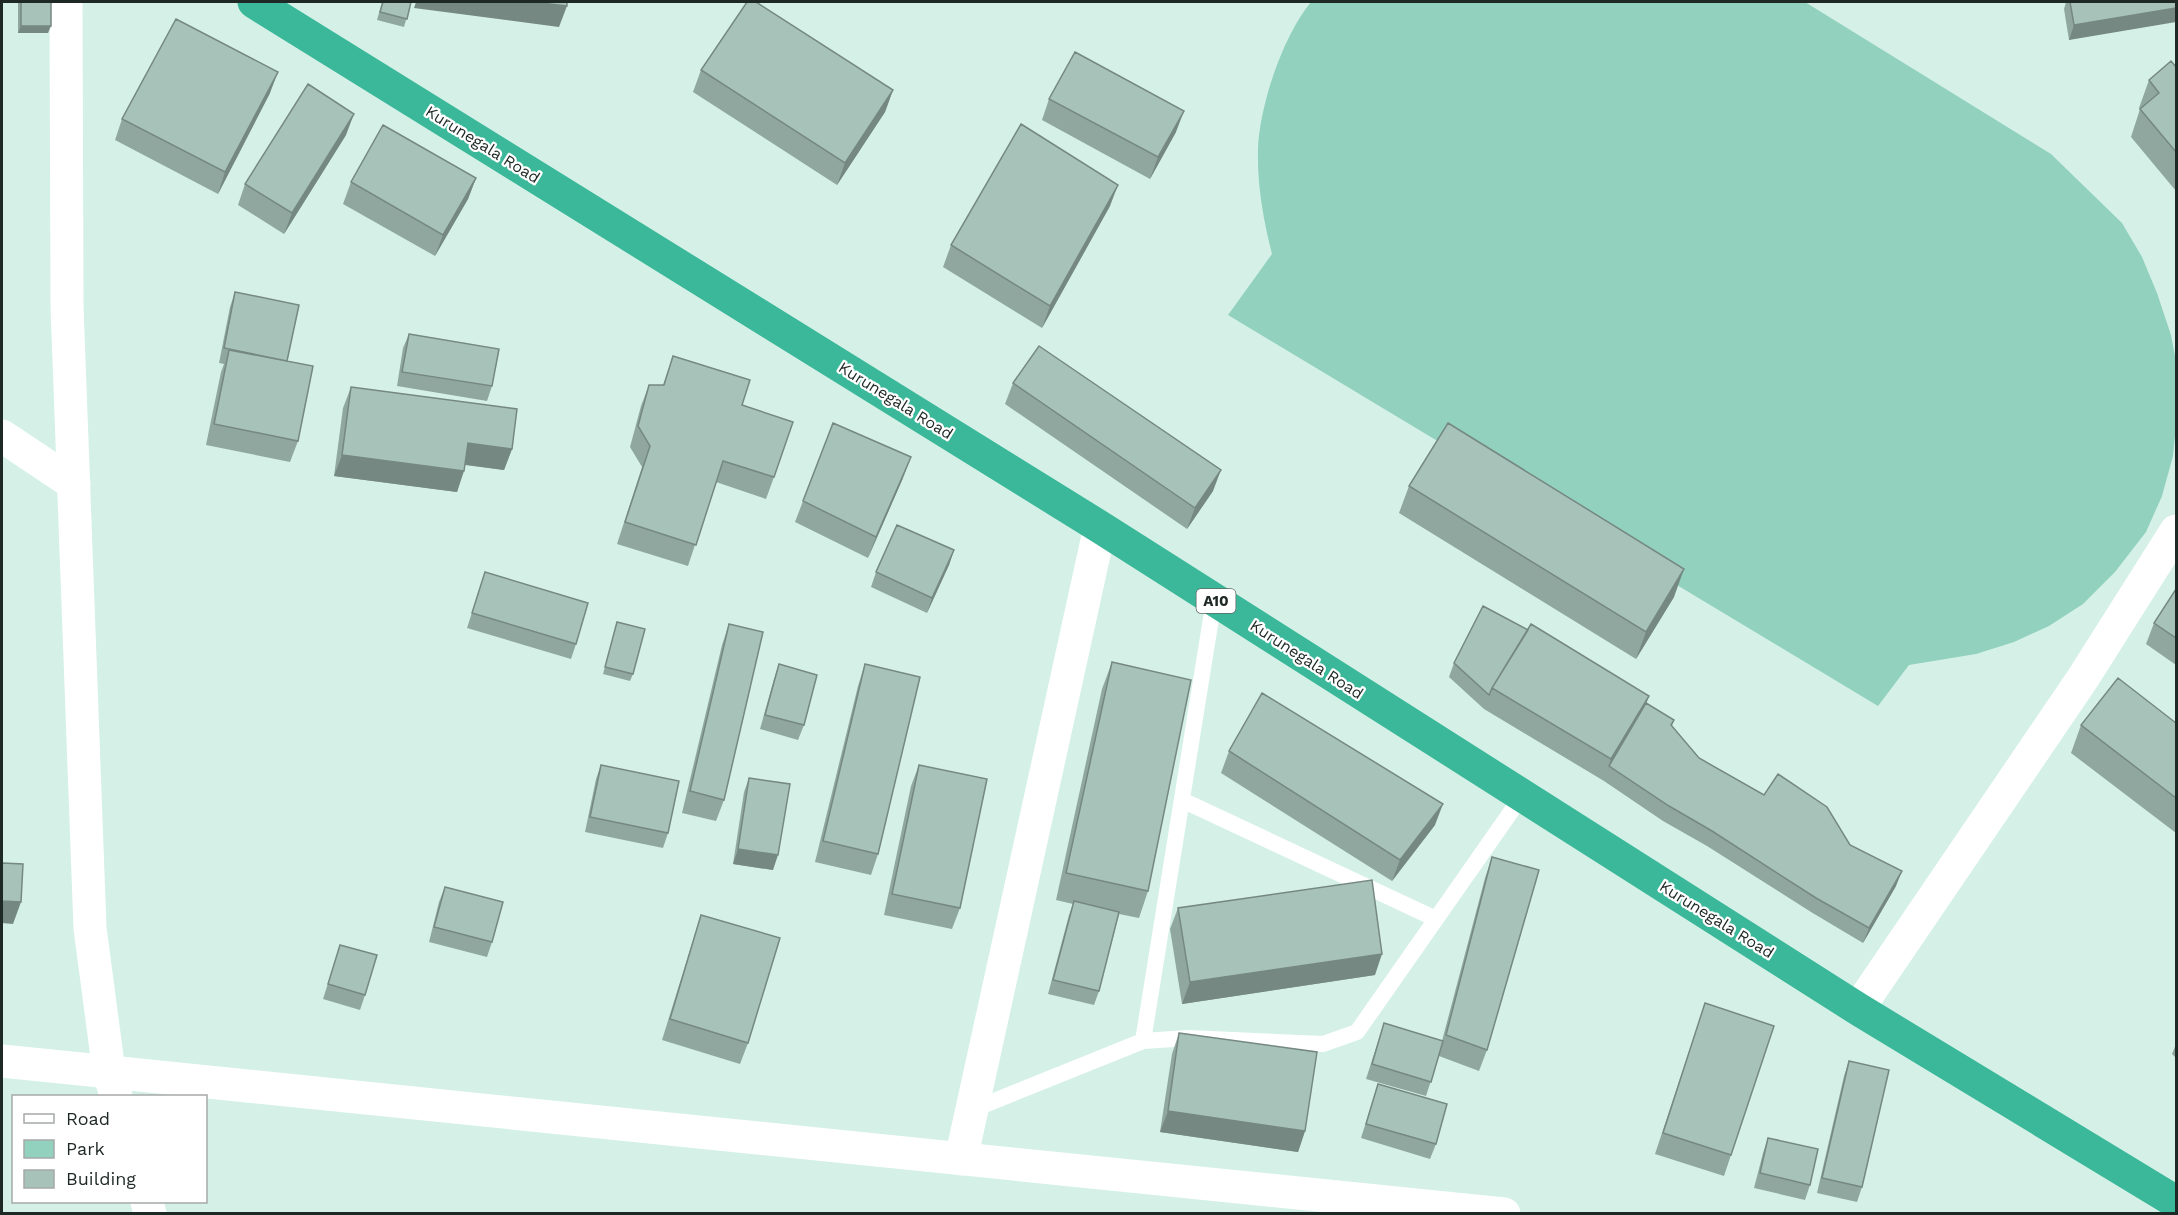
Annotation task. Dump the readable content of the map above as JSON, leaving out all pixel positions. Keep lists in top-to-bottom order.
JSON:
{
  "streets": {
    "highway": ["Kurunegala Road", "A10"]
  },
  "legend": ["Road", "Park", "Building"]
}
